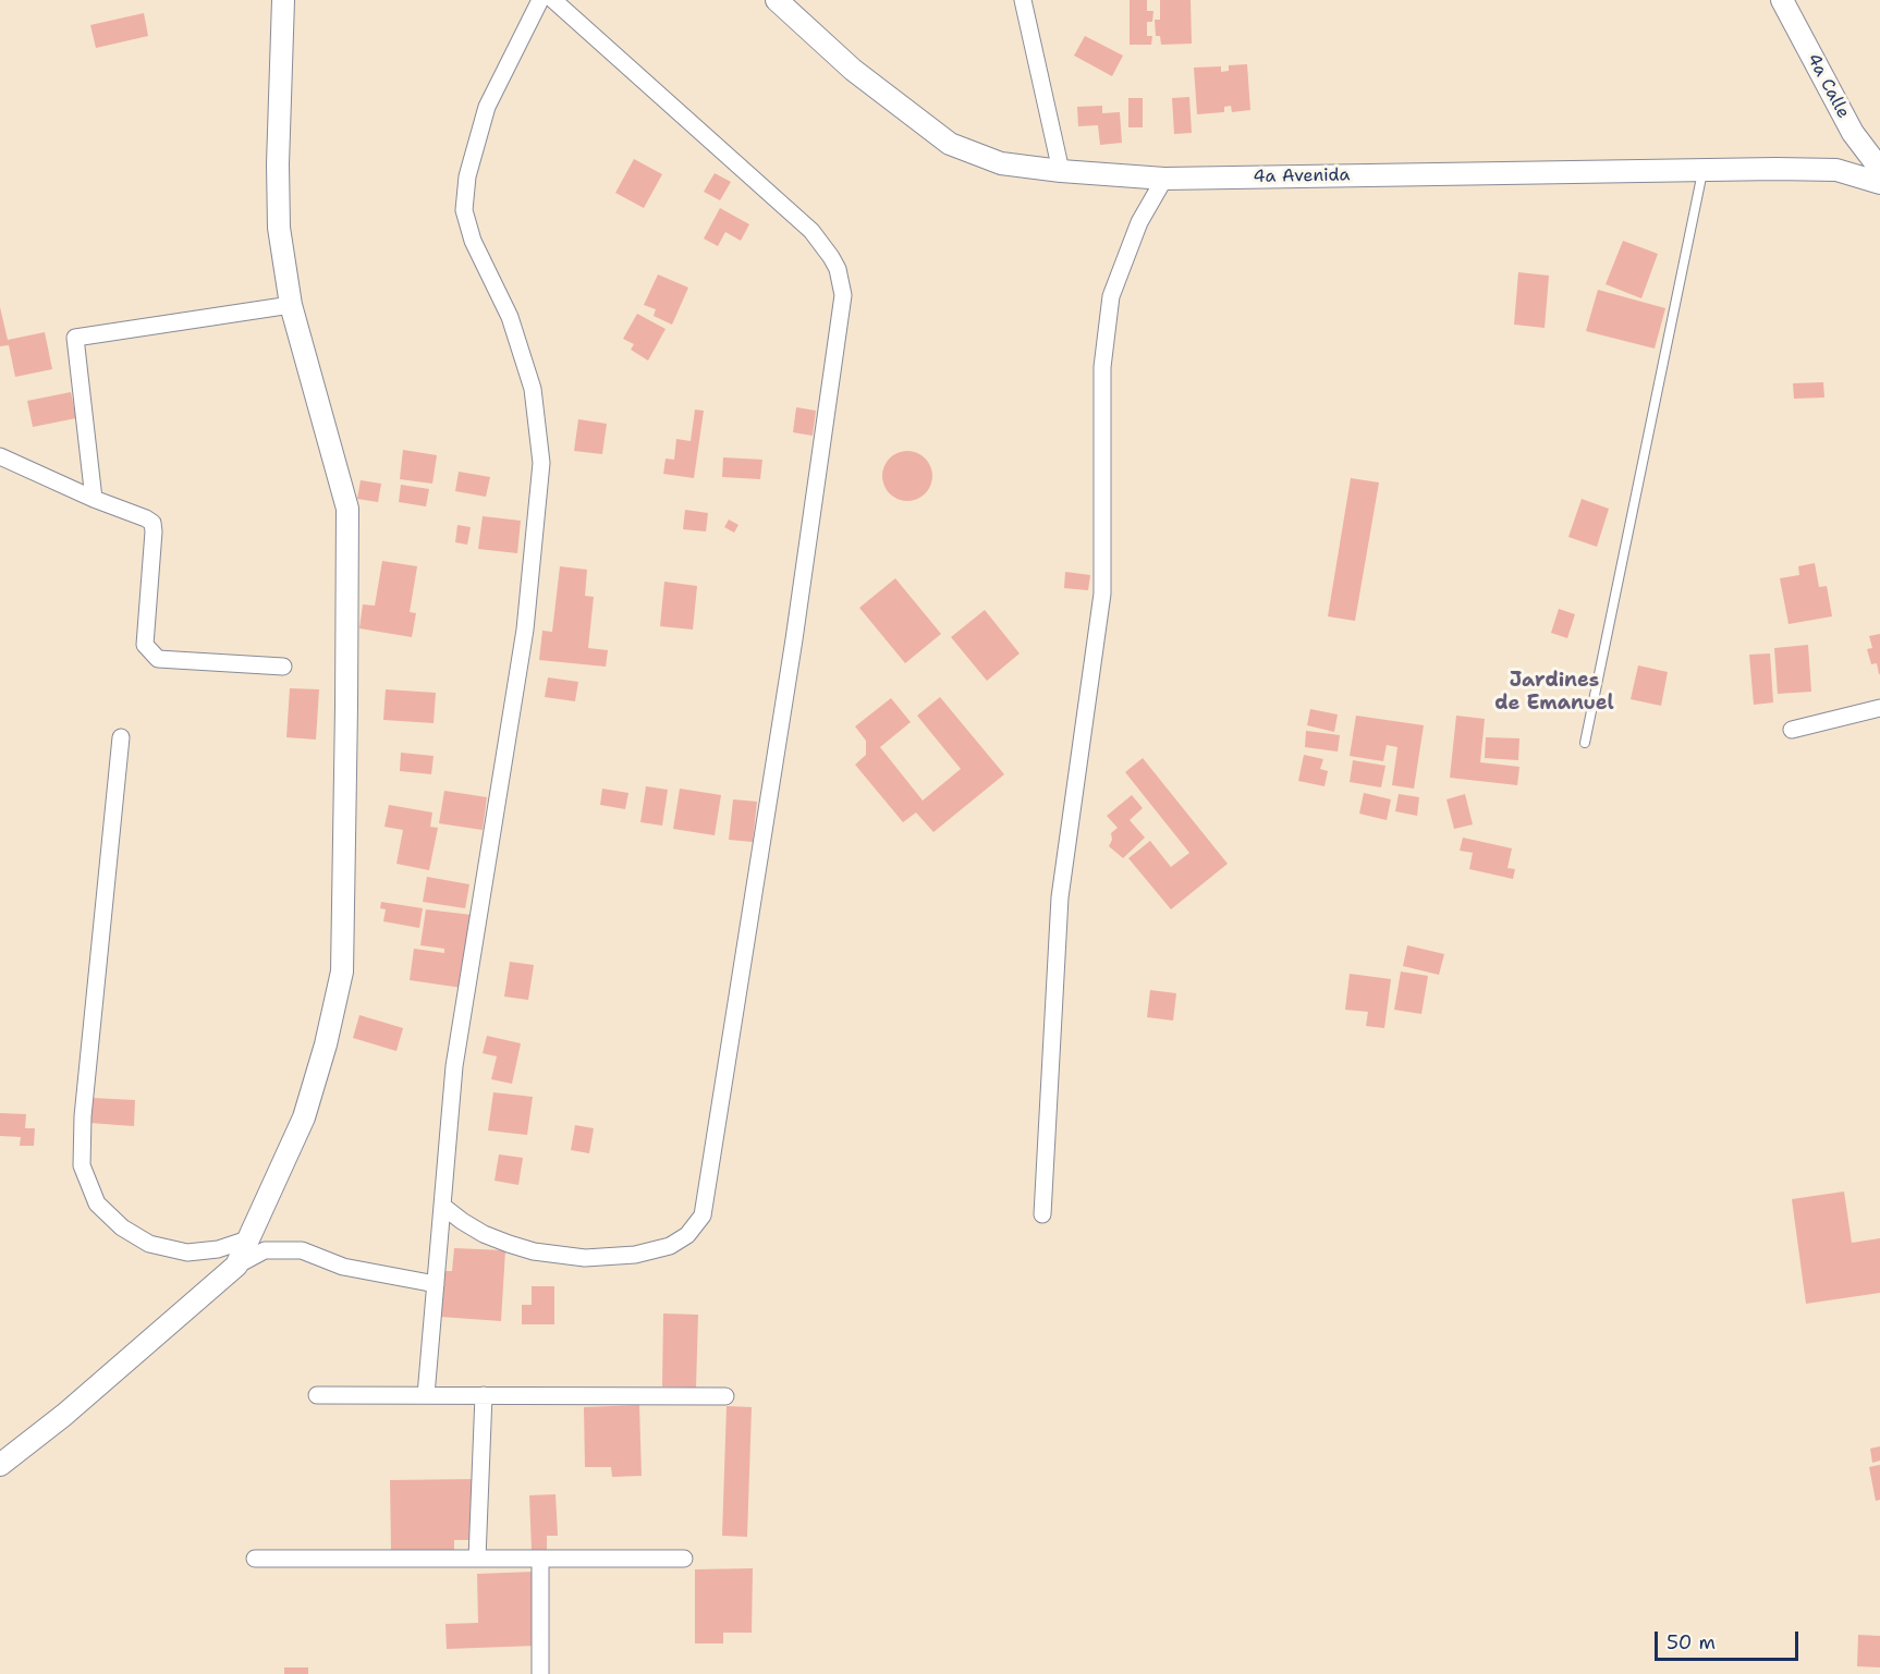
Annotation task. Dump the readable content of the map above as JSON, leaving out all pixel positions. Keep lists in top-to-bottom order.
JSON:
{
  "streets": {
    "street": ["4a Calle", "4a Avenida"]
  },
  "districts": ["Jardines de Emanuel"],
  "scale_bar": "50 m"
}
